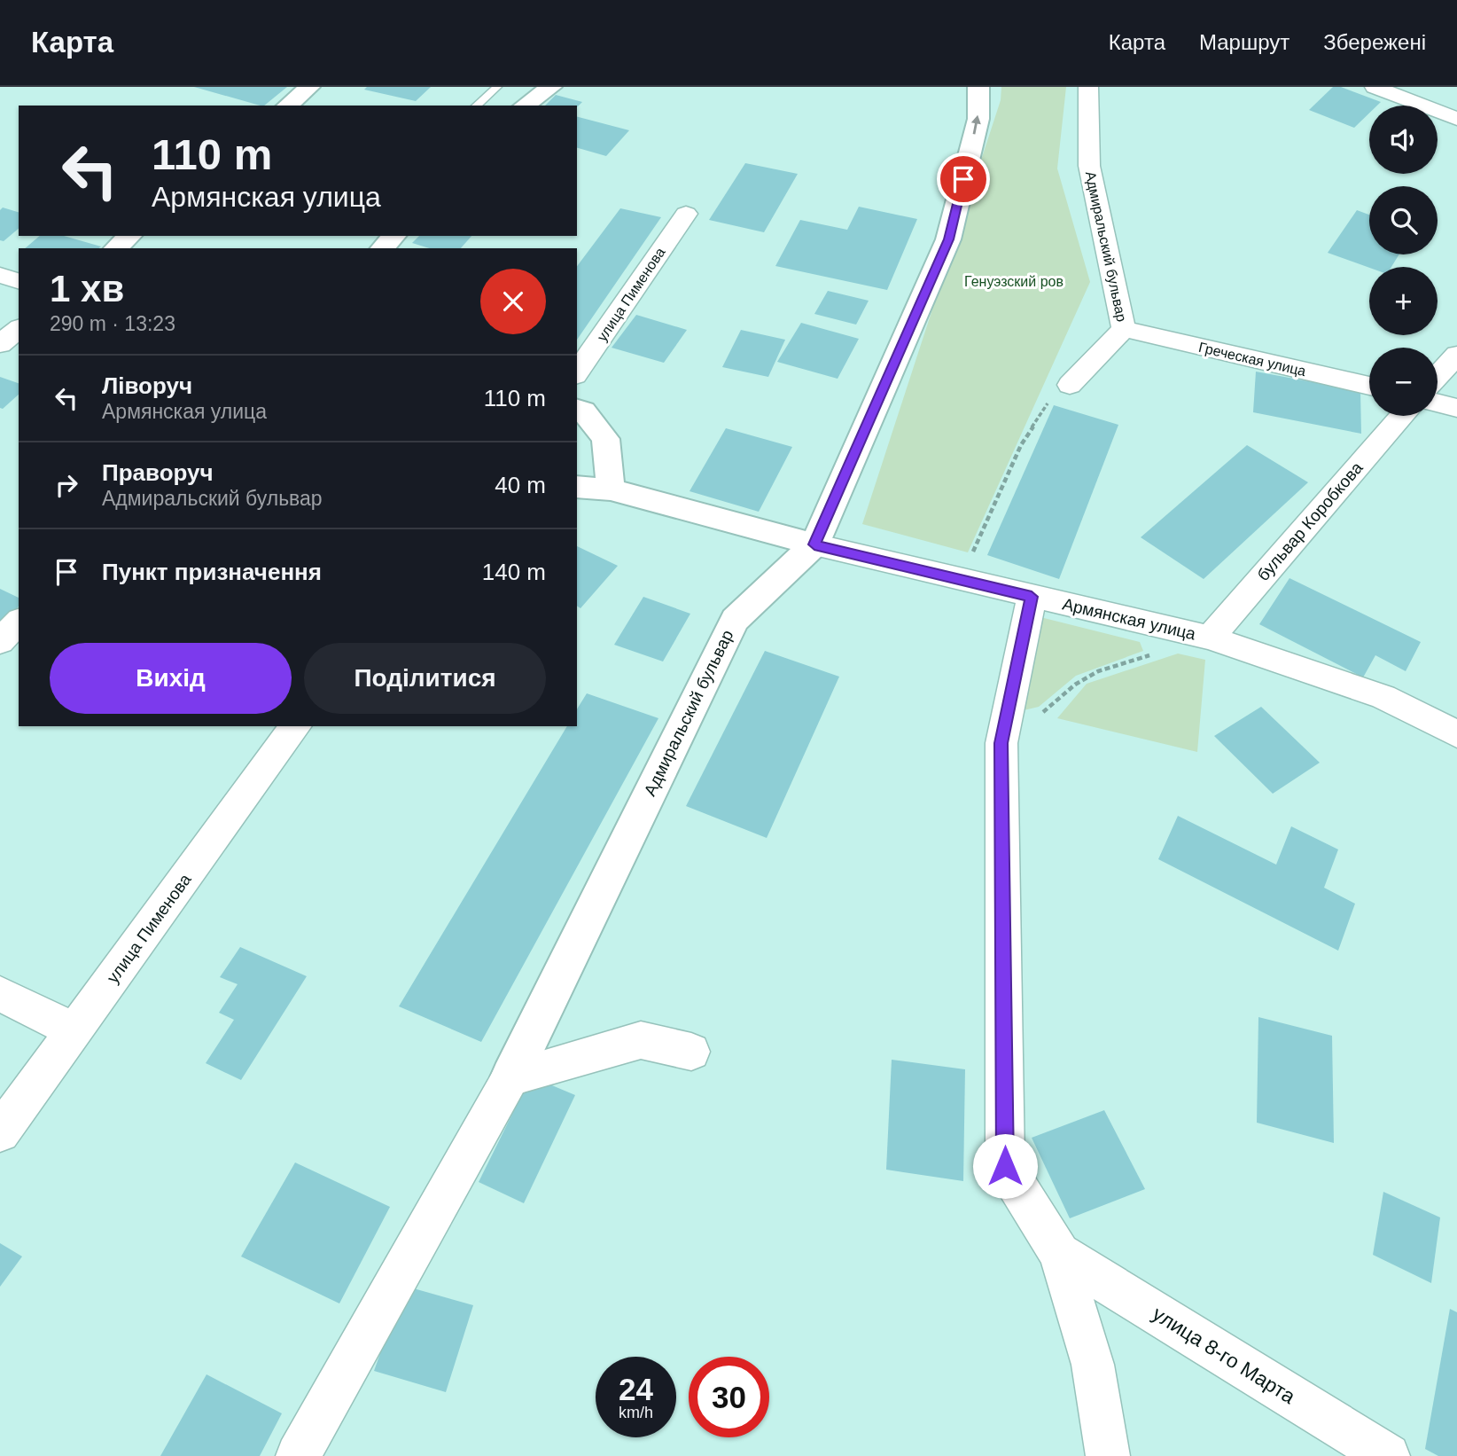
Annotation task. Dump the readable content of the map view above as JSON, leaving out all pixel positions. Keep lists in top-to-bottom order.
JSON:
{
  "streets": {
    "street": [
      "Адмиральский бульвар",
      "улица Пименова",
      "Греческая улица",
      "бульвар Коробкова",
      "Армянская улица",
      "улица 8-го Марта"
    ]
  },
  "crossings": [
    ["Адмиральский бульвар", "Греческая улица"],
    ["Адмиральский бульвар", "Армянская улица"],
    ["бульвар Коробкова", "Армянская улица"]
  ],
  "parks": ["Генуэзский ров"],
  "page": {
    "header": "Карта",
    "nav": ["Карта", "Маршрут", "Збережені"],
    "map_buttons": ["+", "−"],
    "turn": ["110 m", "Армянская улица"],
    "heading": ["1 хв", "290 m · 13:23"],
    "list": [
      {
        "name": "Ліворуч",
        "note": "Армянская улица",
        "value": "110 m"
      },
      {
        "name": "Праворуч",
        "note": "Адмиральский бульвар",
        "value": "40 m"
      },
      {
        "name": "Пункт призначення",
        "value": "140 m"
      }
    ],
    "buttons": ["Вихід", "Поділитися"],
    "speed": "24 km/h",
    "limit": "30"
  }
}
